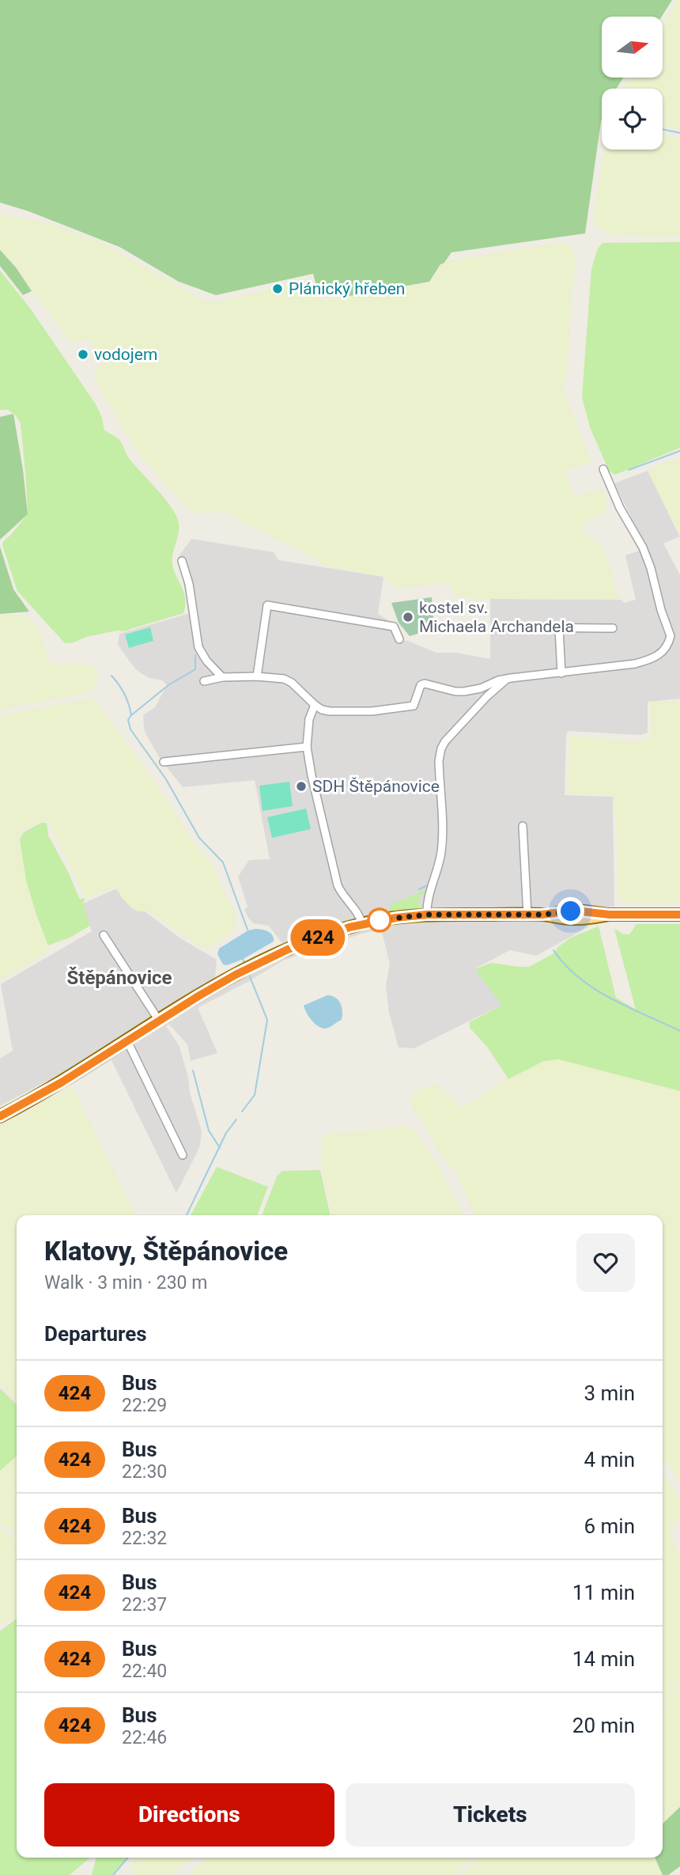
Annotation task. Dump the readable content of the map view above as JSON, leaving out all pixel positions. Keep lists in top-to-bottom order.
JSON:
{
  "districts": ["Štěpánovice"],
  "places": [
    "Plánický hřeben",
    "vodojem",
    "kostel sv. Michaela Archandela",
    "SDH Štěpánovice"
  ],
  "lines": ["bus line 424"],
  "north": "right",
  "page": {
    "on_map": "424",
    "heading": [
      ["Klatovy, Štěpánovice", "Walk · 3 min · 230 m"],
      "Departures"
    ],
    "list": [
      {
        "mark": "424",
        "name": "Bus",
        "note": "22:29",
        "value": "3 min"
      },
      {
        "mark": "424",
        "name": "Bus",
        "note": "22:30",
        "value": "4 min"
      },
      {
        "mark": "424",
        "name": "Bus",
        "note": "22:32",
        "value": "6 min"
      },
      {
        "mark": "424",
        "name": "Bus",
        "note": "22:37",
        "value": "11 min"
      },
      {
        "mark": "424",
        "name": "Bus",
        "note": "22:40",
        "value": "14 min"
      },
      {
        "mark": "424",
        "name": "Bus",
        "note": "22:46",
        "value": "20 min"
      }
    ],
    "buttons": ["Directions", "Tickets"]
  }
}
